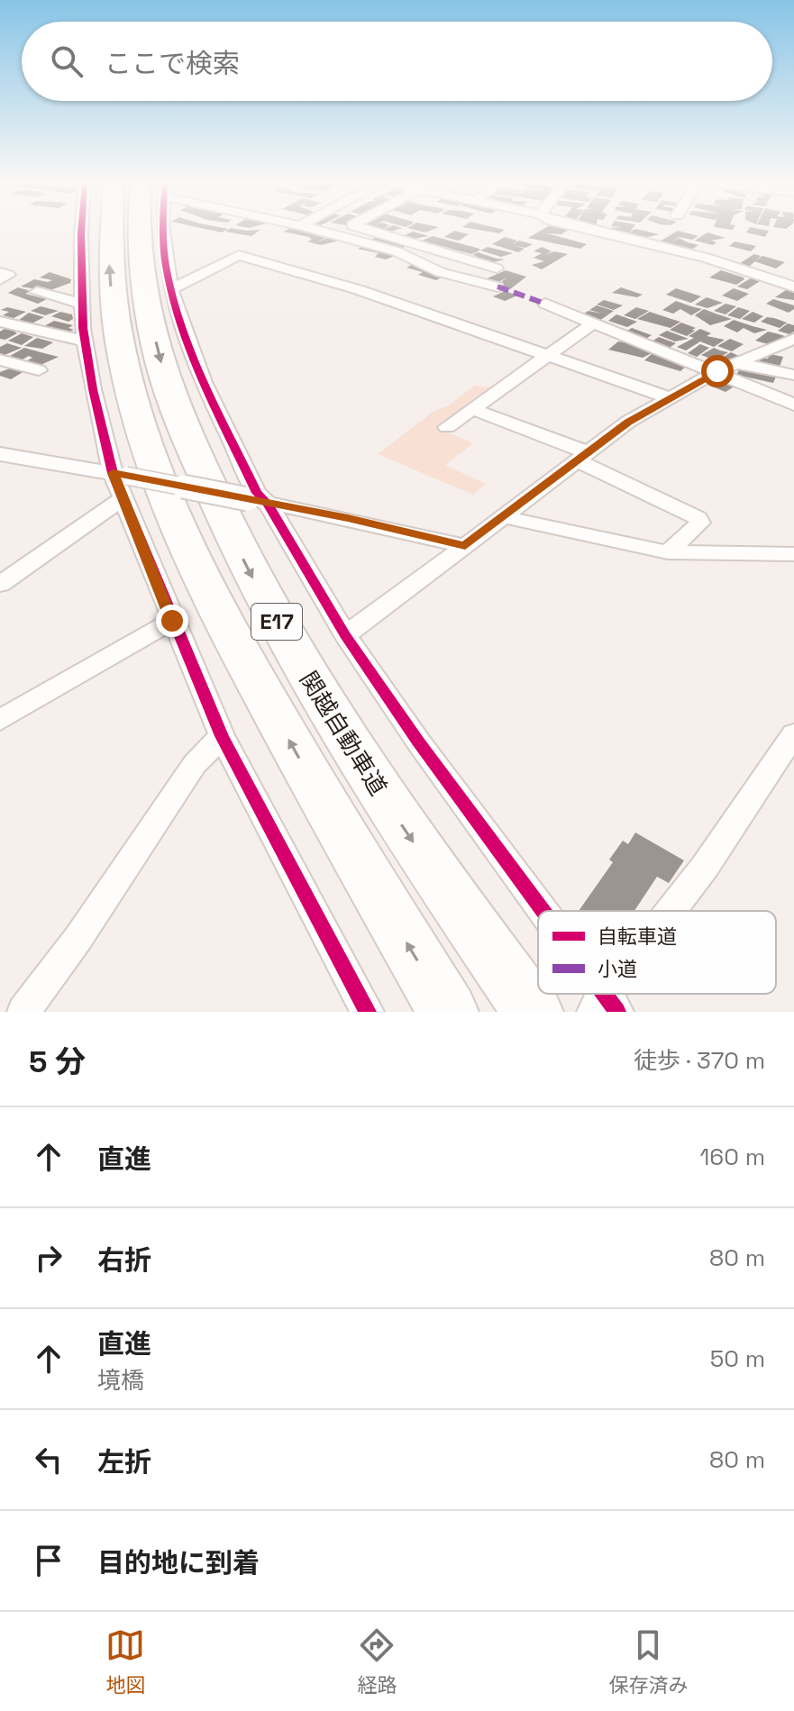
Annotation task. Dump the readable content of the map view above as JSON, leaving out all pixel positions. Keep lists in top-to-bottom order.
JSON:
{
  "streets": {
    "highway": ["E17", "関越自動車道"]
  },
  "legend": ["自転車道", "小道"],
  "page": {
    "search": "ここで検索",
    "heading": ["5 分", "徒歩 · 370 m"],
    "list": [
      ["直進", "160 m"],
      ["右折", "80 m"],
      ["直進", "境橋", "50 m"],
      ["左折", "80 m"],
      "目的地に到着"
    ],
    "nav": ["地図", "経路", "保存済み"]
  }
}
